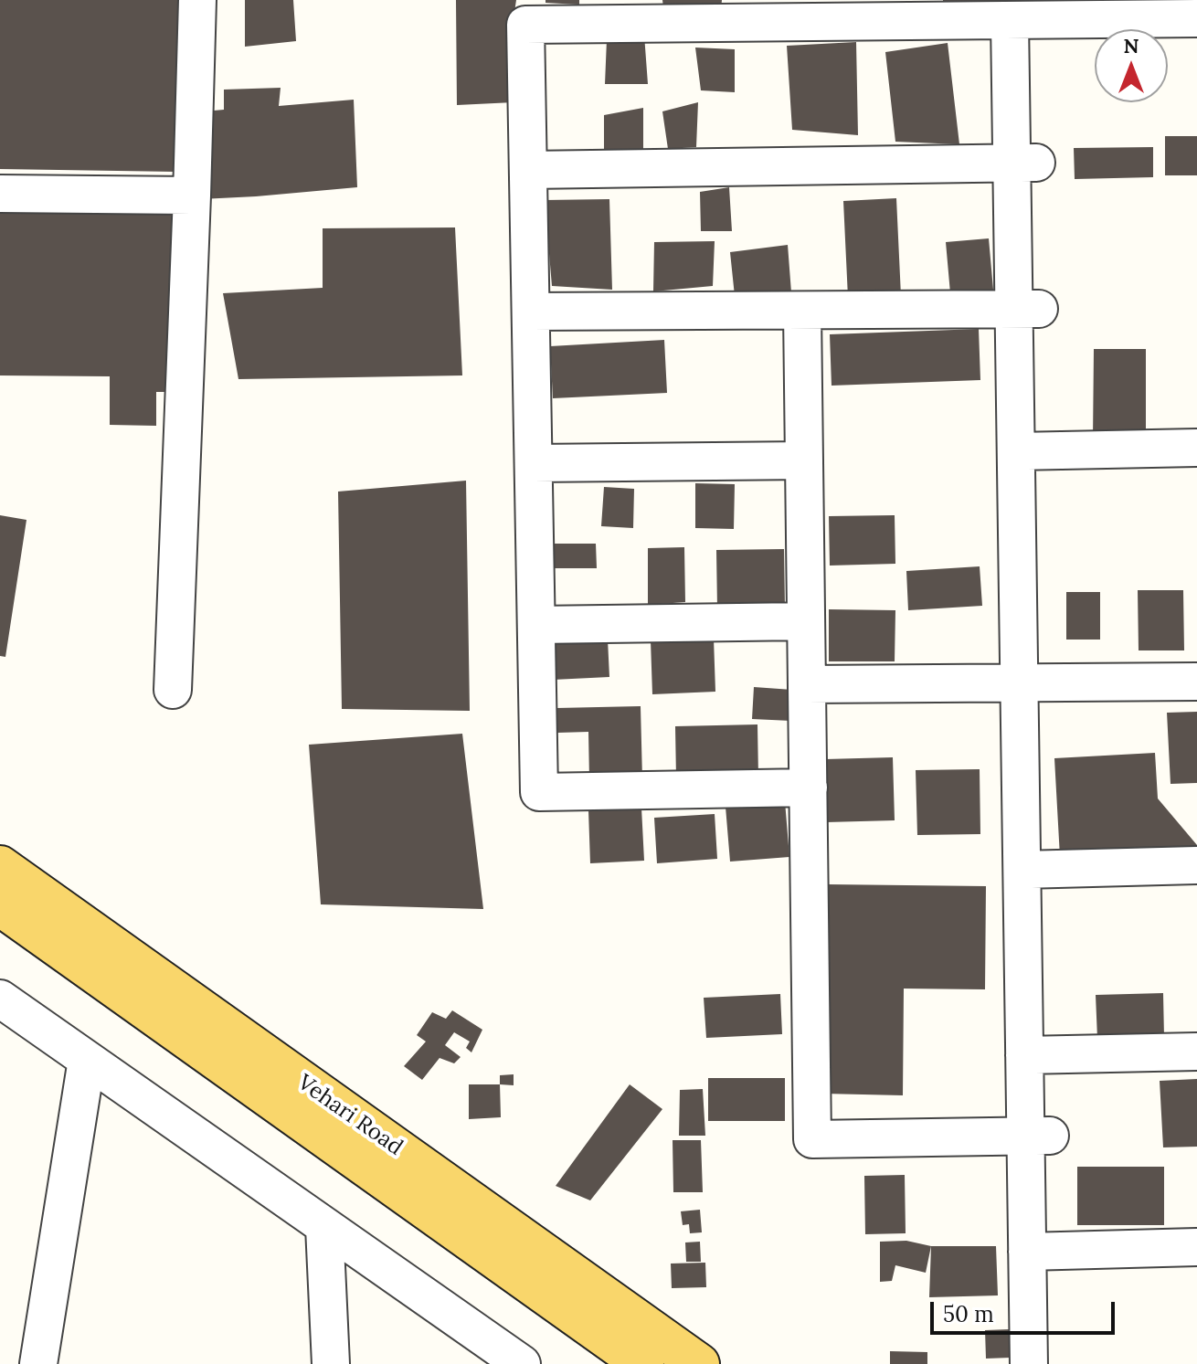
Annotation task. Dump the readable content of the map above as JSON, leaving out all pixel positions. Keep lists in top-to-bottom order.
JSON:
{
  "streets": {
    "main road": ["Vehari Road"]
  },
  "scale_bar": "50 m",
  "north": "top"
}
